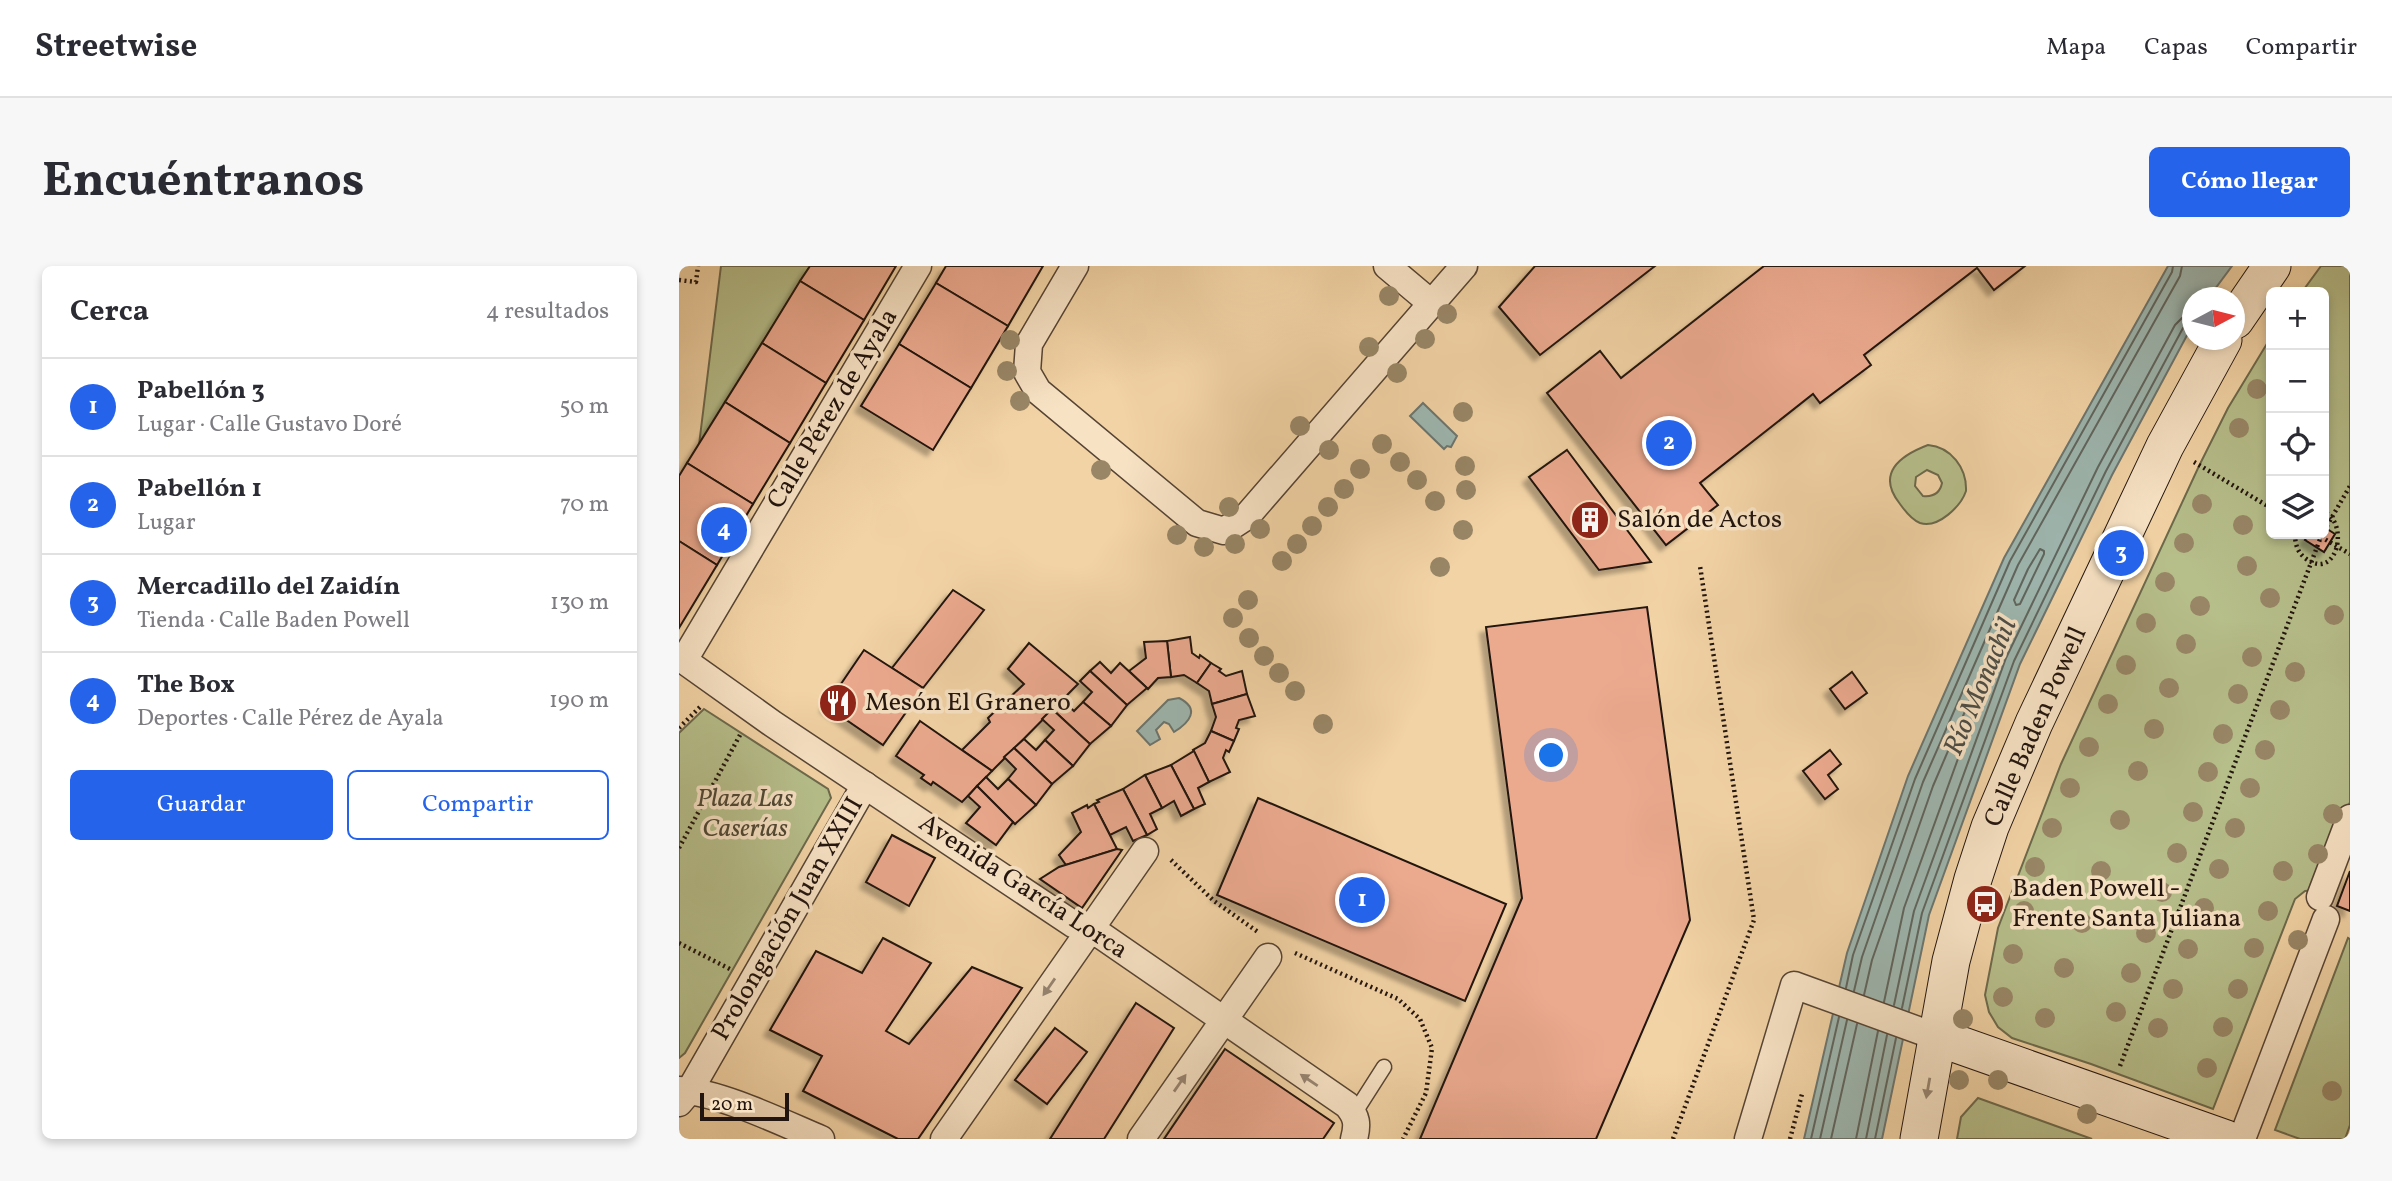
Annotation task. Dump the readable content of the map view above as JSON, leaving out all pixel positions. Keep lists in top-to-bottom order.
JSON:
{
  "streets": {
    "main road": ["Calle Baden Powell"],
    "street": ["Calle Pérez de Ayala", "Avenida García Lorca", "Prolongación Juan XXIII"]
  },
  "crossings": [
    ["Calle Pérez de Ayala", "Avenida García Lorca"],
    ["Avenida García Lorca", "Prolongación Juan XXIII"]
  ],
  "water": ["Río Monachil"],
  "parks": ["Plaza Las Caserías"],
  "places": {
    "building": ["Salón de Actos"],
    "restaurant": ["Mesón El Granero"],
    "bus stop": ["Baden Powell - Frente Santa Juliana"]
  },
  "scale_bar": "20 m",
  "north": "right",
  "page": {
    "header": "Streetwise",
    "nav": ["Mapa", "Capas", "Compartir"],
    "buttons": [
      "Cómo llegar",
      ["Guardar", "Compartir"]
    ],
    "title": "Encuéntranos",
    "heading": ["Cerca", "4 resultados"],
    "map_buttons": ["+", "−"],
    "list": [
      {
        "mark": "1",
        "name": "Pabellón 3",
        "note": "Lugar · Calle Gustavo Doré",
        "value": "50 m"
      },
      {
        "mark": "2",
        "name": "Pabellón 1",
        "note": "Lugar",
        "value": "70 m"
      },
      {
        "mark": "3",
        "name": "Mercadillo del Zaidín",
        "note": "Tienda · Calle Baden Powell",
        "value": "130 m"
      },
      {
        "mark": "4",
        "name": "The Box",
        "note": "Deportes · Calle Pérez de Ayala",
        "value": "190 m"
      }
    ],
    "pins": [
      "2",
      "4",
      "3",
      "1"
    ],
    "scale": "20 m"
  }
}
